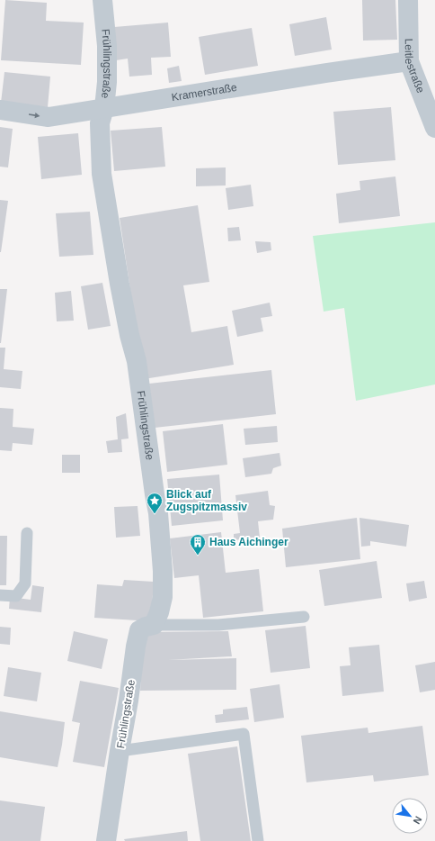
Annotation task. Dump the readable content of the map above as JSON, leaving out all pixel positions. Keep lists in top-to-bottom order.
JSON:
{
  "streets": {
    "street": ["Frühlingstraße", "Leitlestraße", "Kramerstraße"]
  },
  "crossings": [
    ["Frühlingstraße", "Kramerstraße"],
    ["Leitlestraße", "Kramerstraße"]
  ],
  "places": {
    "place": ["Blick auf Zugspitzmassiv"],
    "building": ["Haus Aichinger"]
  },
  "north": "bottom right"
}
